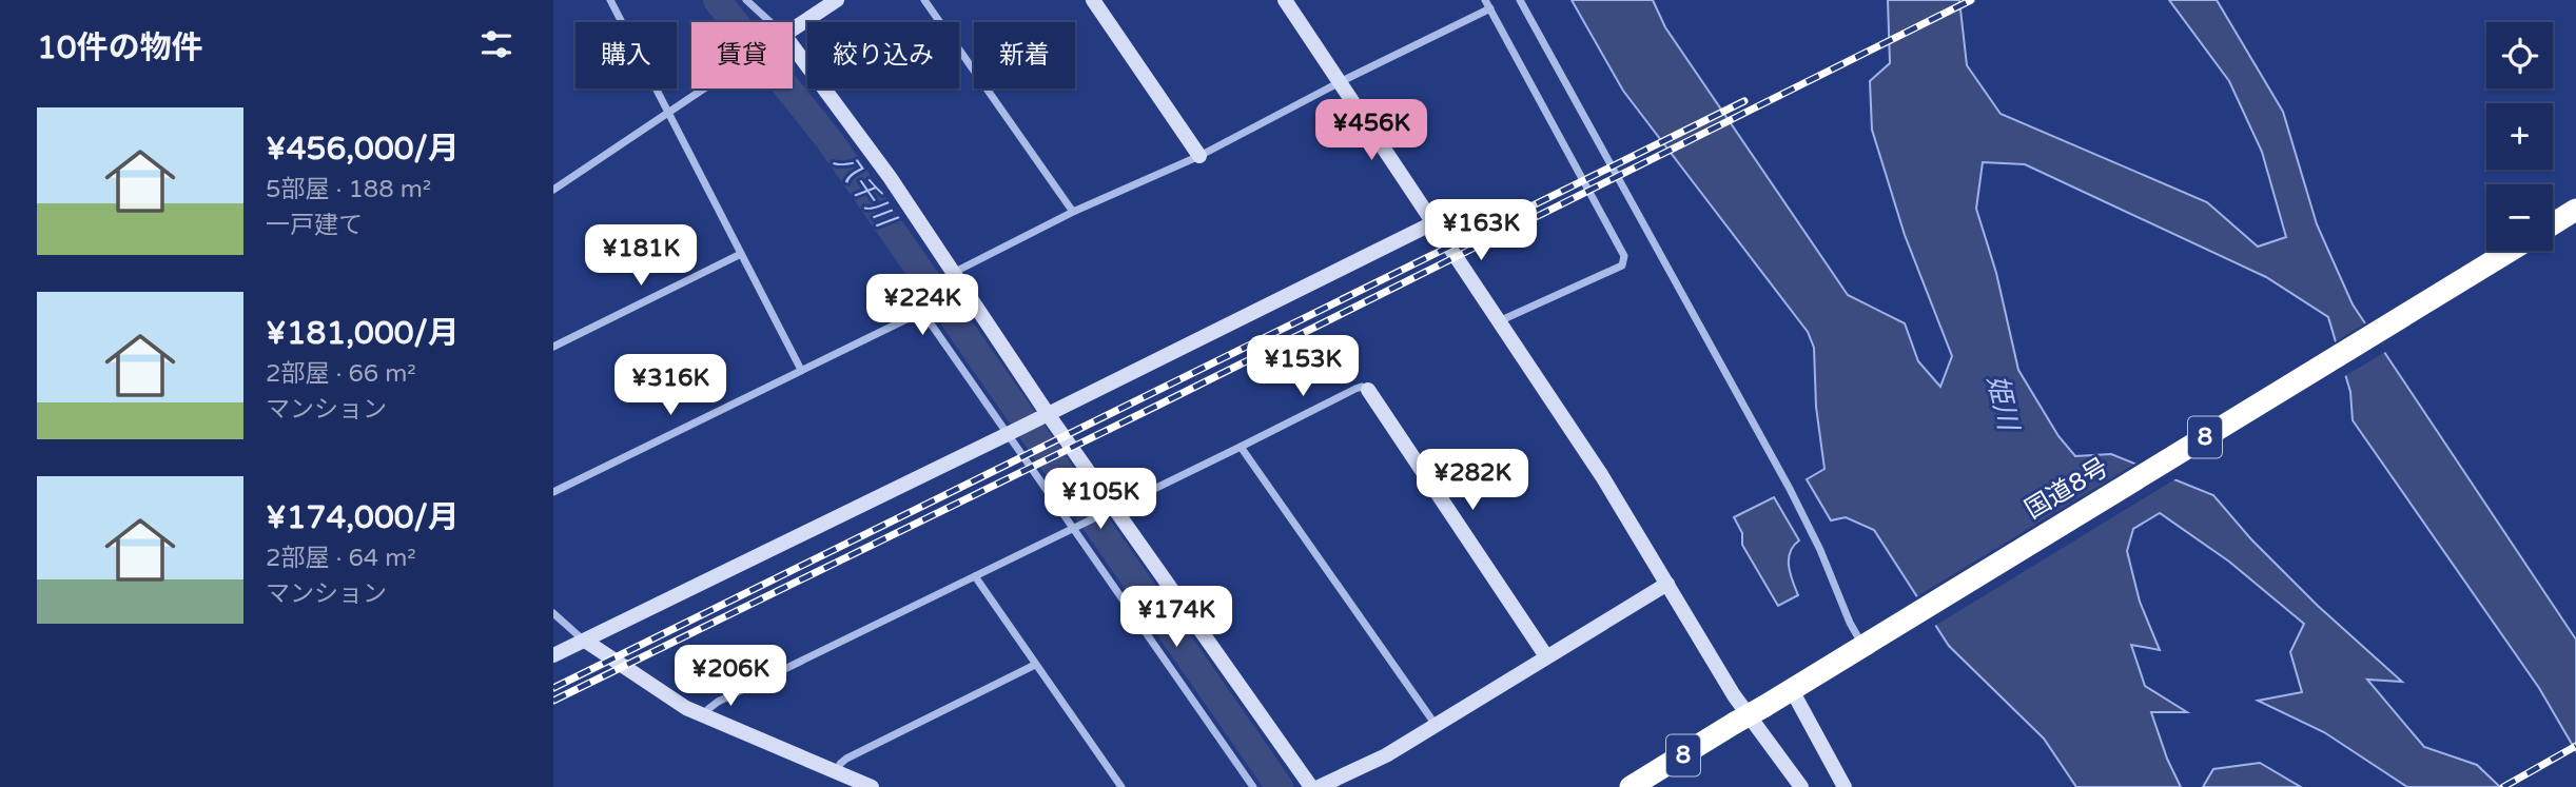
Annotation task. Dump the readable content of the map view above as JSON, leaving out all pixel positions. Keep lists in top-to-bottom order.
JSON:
{
  "streets": {
    "highway": ["8", "国道8号"]
  },
  "water": ["八千川", "姫川"],
  "page": {
    "heading": "10件の物件",
    "map_buttons": ["+", "−"],
    "chip": [
      "購入",
      "賃貸",
      "絞り込み",
      "新着"
    ],
    "list": [
      {
        "name": "¥456,000/月",
        "note": "5部屋 · 188 m² · 一戸建て"
      },
      {
        "name": "¥181,000/月",
        "note": "2部屋 · 66 m² · マンション"
      },
      {
        "name": "¥174,000/月",
        "note": "2部屋 · 64 m² · マンション"
      }
    ],
    "price": [
      "¥456K",
      "¥163K",
      "¥181K",
      "¥224K",
      "¥153K",
      "¥316K",
      "¥282K",
      "¥105K",
      "¥174K",
      "¥206K"
    ]
  }
}
